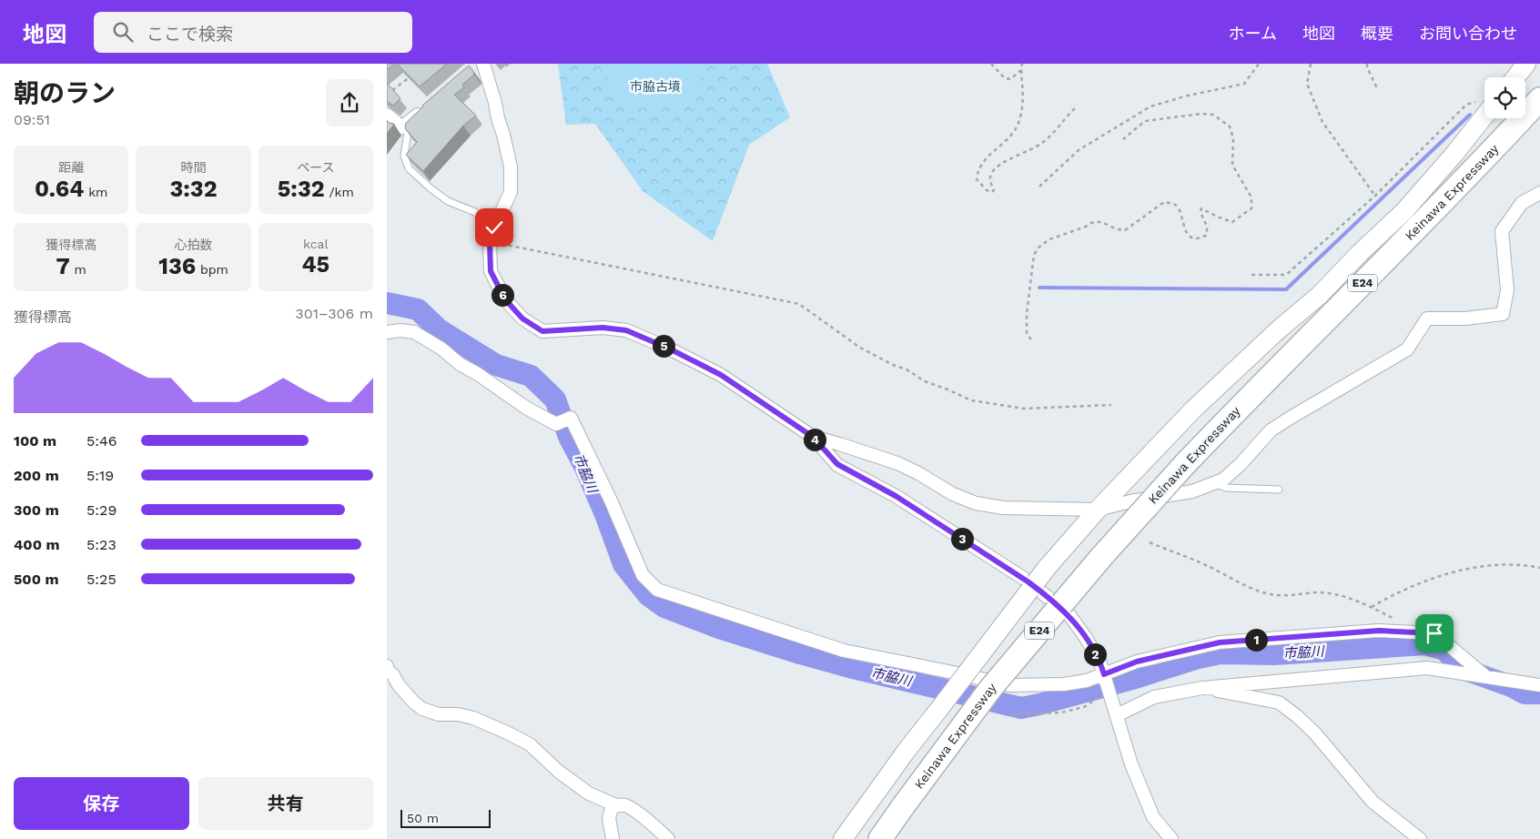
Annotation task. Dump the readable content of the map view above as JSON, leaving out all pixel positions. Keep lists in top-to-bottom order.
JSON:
{
  "streets": {
    "highway": ["Keinawa Expressway", "E24"]
  },
  "water": ["市脇川"],
  "parks": ["市脇古墳"],
  "scale_bar": "50 m",
  "page": {
    "header": "地図",
    "search": "ここで検索",
    "nav": [
      "ホーム",
      "地図",
      "概要",
      "お問い合わせ"
    ],
    "heading": ["朝のラン", "09:51"],
    "stats": [
      ["距離", "0.64 km"],
      ["時間", "3:32"],
      ["ペース", "5:32 /km"],
      ["獲得標高", "7 m"],
      ["心拍数", "136 bpm"],
      ["kcal", "45"]
    ],
    "pins": [
      "6",
      "5",
      "4",
      "3",
      "1",
      "2"
    ],
    "chart": ["獲得標高", "301–306 m"],
    "list": [
      {
        "name": "100 m",
        "note": "5:46"
      },
      {
        "name": "200 m",
        "note": "5:19"
      },
      {
        "name": "300 m",
        "note": "5:29"
      },
      {
        "name": "400 m",
        "note": "5:23"
      },
      {
        "name": "500 m",
        "note": "5:25"
      }
    ],
    "buttons": ["保存", "共有"],
    "scale": "50 m"
  }
}
